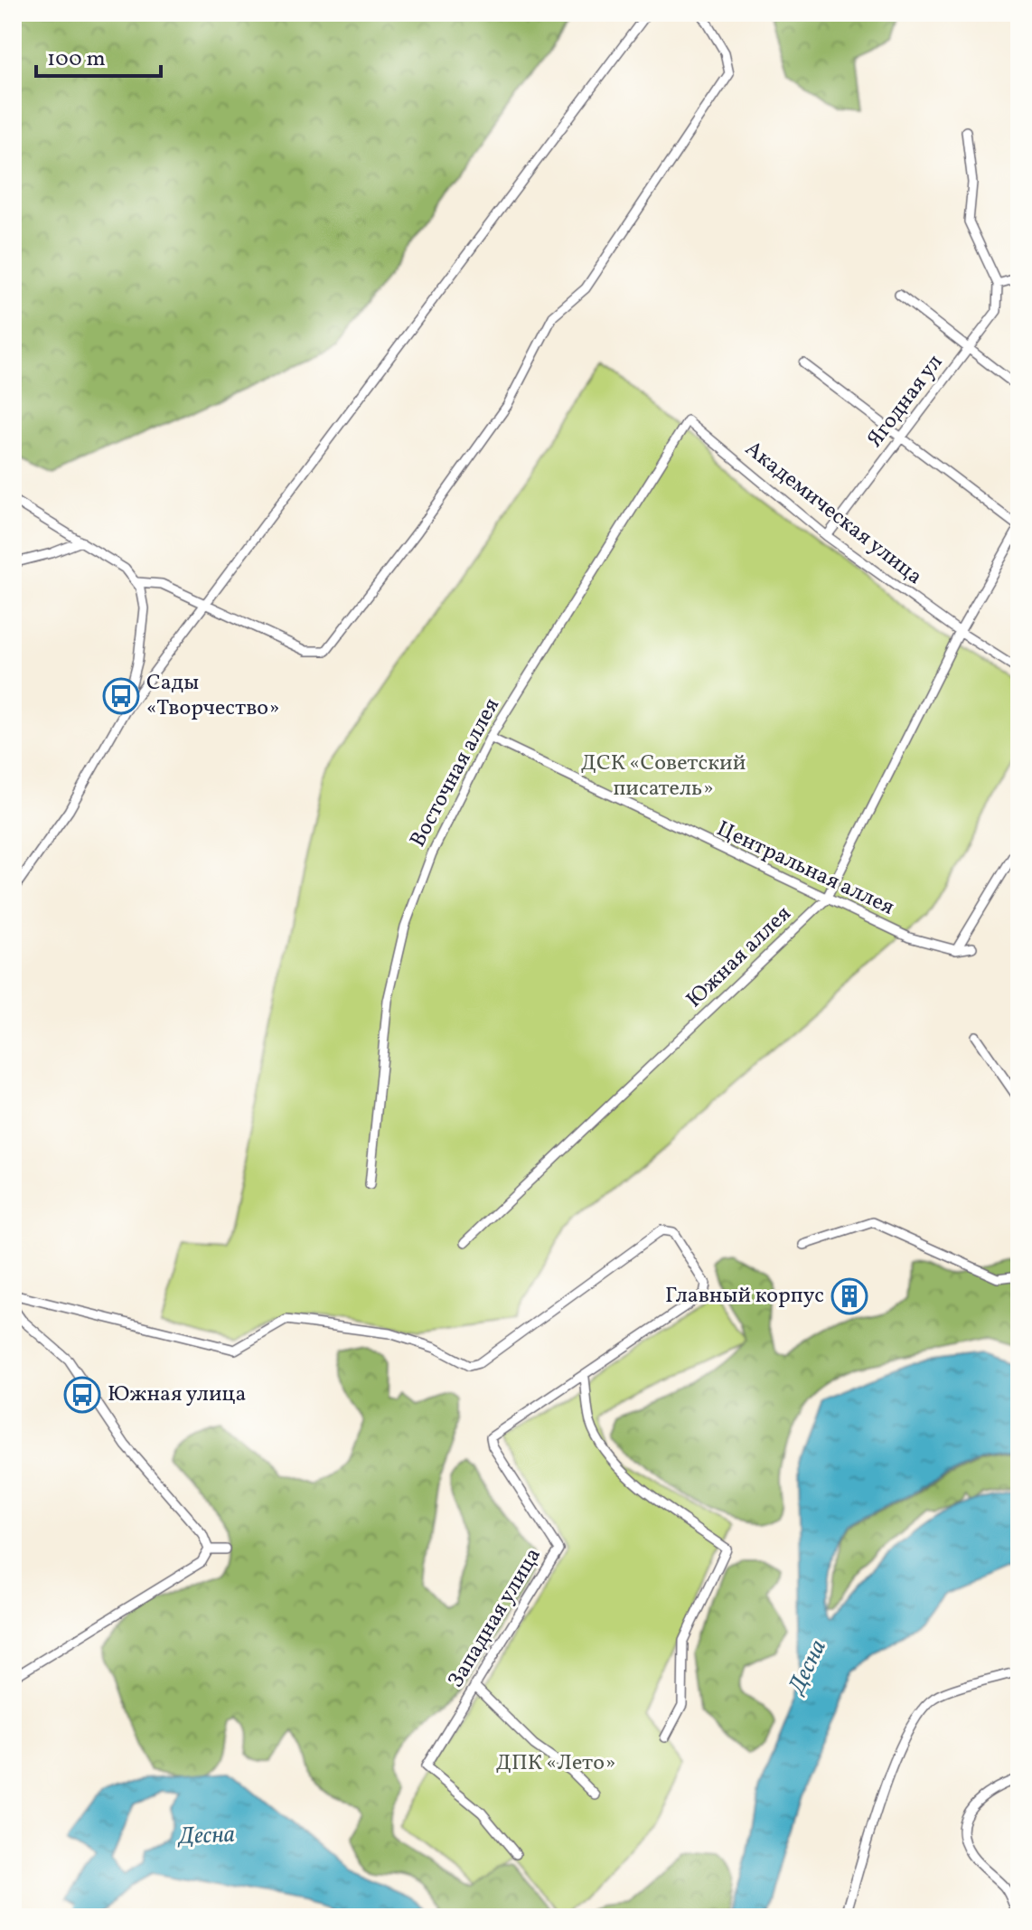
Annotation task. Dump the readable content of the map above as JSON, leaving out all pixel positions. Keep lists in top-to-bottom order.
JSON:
{
  "streets": {
    "street": [
      "Ягодная ул",
      "Академическая улица",
      "Восточная аллея",
      "Центральная аллея",
      "Южная аллея",
      "Западная улица"
    ]
  },
  "crossings": [
    ["Ягодная ул", "Академическая улица"],
    ["Академическая улица", "Восточная аллея"],
    ["Академическая улица", "Южная аллея"],
    ["Восточная аллея", "Центральная аллея"],
    ["Центральная аллея", "Южная аллея"]
  ],
  "water": ["Десна"],
  "parks": ["ДСК «Советский писатель»", "ДПК «Лето»"],
  "places": {
    "bus stop": ["Сады «Творчество»", "Южная улица"],
    "building": ["Главный корпус"]
  },
  "scale_bar": "100 m"
}
